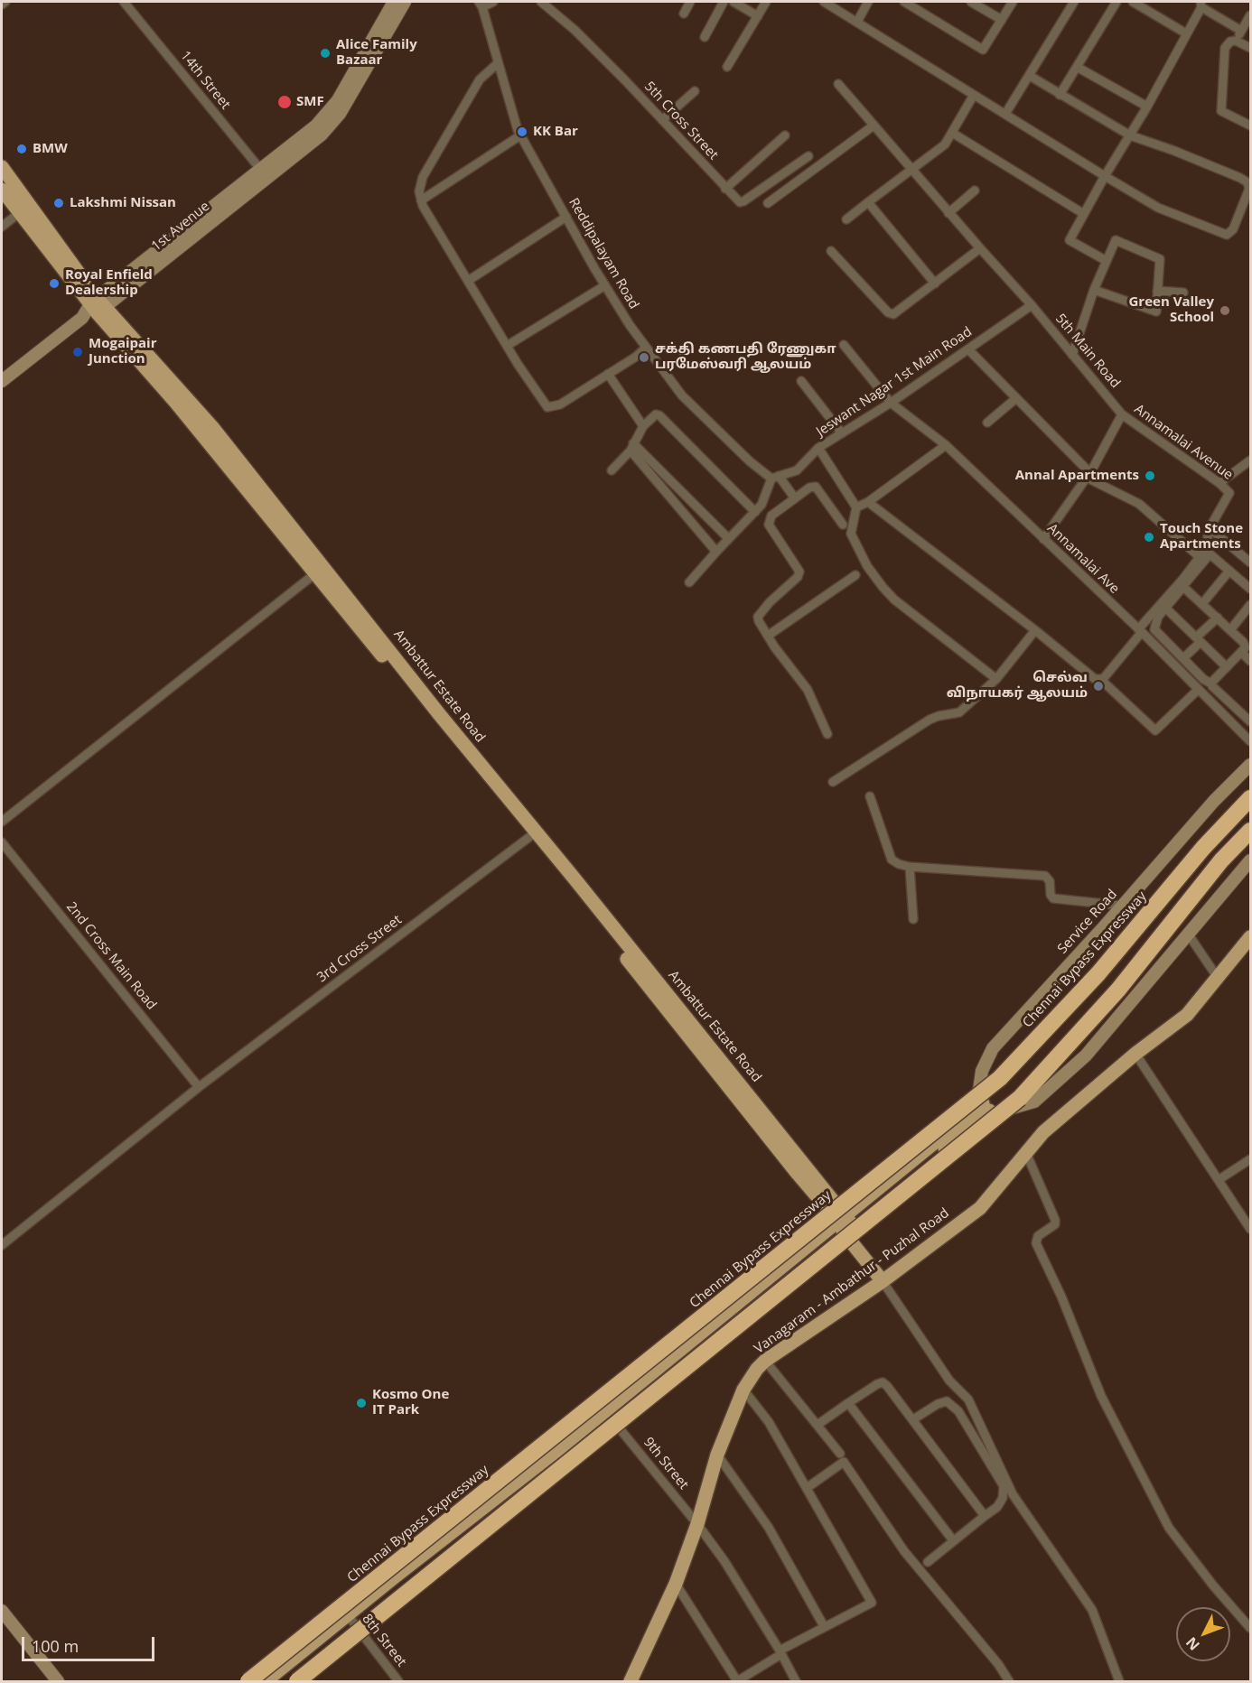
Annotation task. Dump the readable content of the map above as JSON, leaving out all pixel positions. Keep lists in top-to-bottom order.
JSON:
{
  "streets": {
    "highway": ["Chennai Bypass Expressway"],
    "main road": ["Ambattur Estate Road", "Vanagaram - Ambathur - Puzhal Road"],
    "street": [
      "14th Street",
      "5th Cross Street",
      "1st Avenue",
      "Reddipalayam Road",
      "5th Main Road",
      "Jeswant Nagar 1st Main Road",
      "Annamalai Avenue",
      "Annamalai Ave",
      "Service Road",
      "3rd Cross Street",
      "2nd Cross Main Road",
      "9th Street",
      "8th Street"
    ]
  },
  "crossings": [
    ["14th Street", "1st Avenue"],
    ["1st Avenue", "Ambattur Estate Road"],
    ["Reddipalayam Road", "Jeswant Nagar 1st Main Road"],
    ["5th Main Road", "Jeswant Nagar 1st Main Road"],
    ["5th Main Road", "Annamalai Avenue"],
    ["Jeswant Nagar 1st Main Road", "Annamalai Ave"],
    ["Ambattur Estate Road", "3rd Cross Street"],
    ["Ambattur Estate Road", "Vanagaram - Ambathur - Puzhal Road"],
    ["3rd Cross Street", "2nd Cross Main Road"],
    ["Vanagaram - Ambathur - Puzhal Road", "9th Street"]
  ],
  "places": [
    "Alice Family Bazaar",
    "SMF",
    "KK Bar",
    "BMW",
    "Lakshmi Nissan",
    "Royal Enfield Dealership",
    "Green Valley School",
    "Mogaipair Junction",
    "சக்தி கணபதி ரேணுகா பரமேஸ்வரி ஆலயம்",
    "Annal Apartments",
    "Touch Stone Apartments",
    "செல்வ விநாயகர் ஆலயம்",
    "Kosmo One IT Park"
  ],
  "scale_bar": "100 m",
  "north": "bottom left"
}
